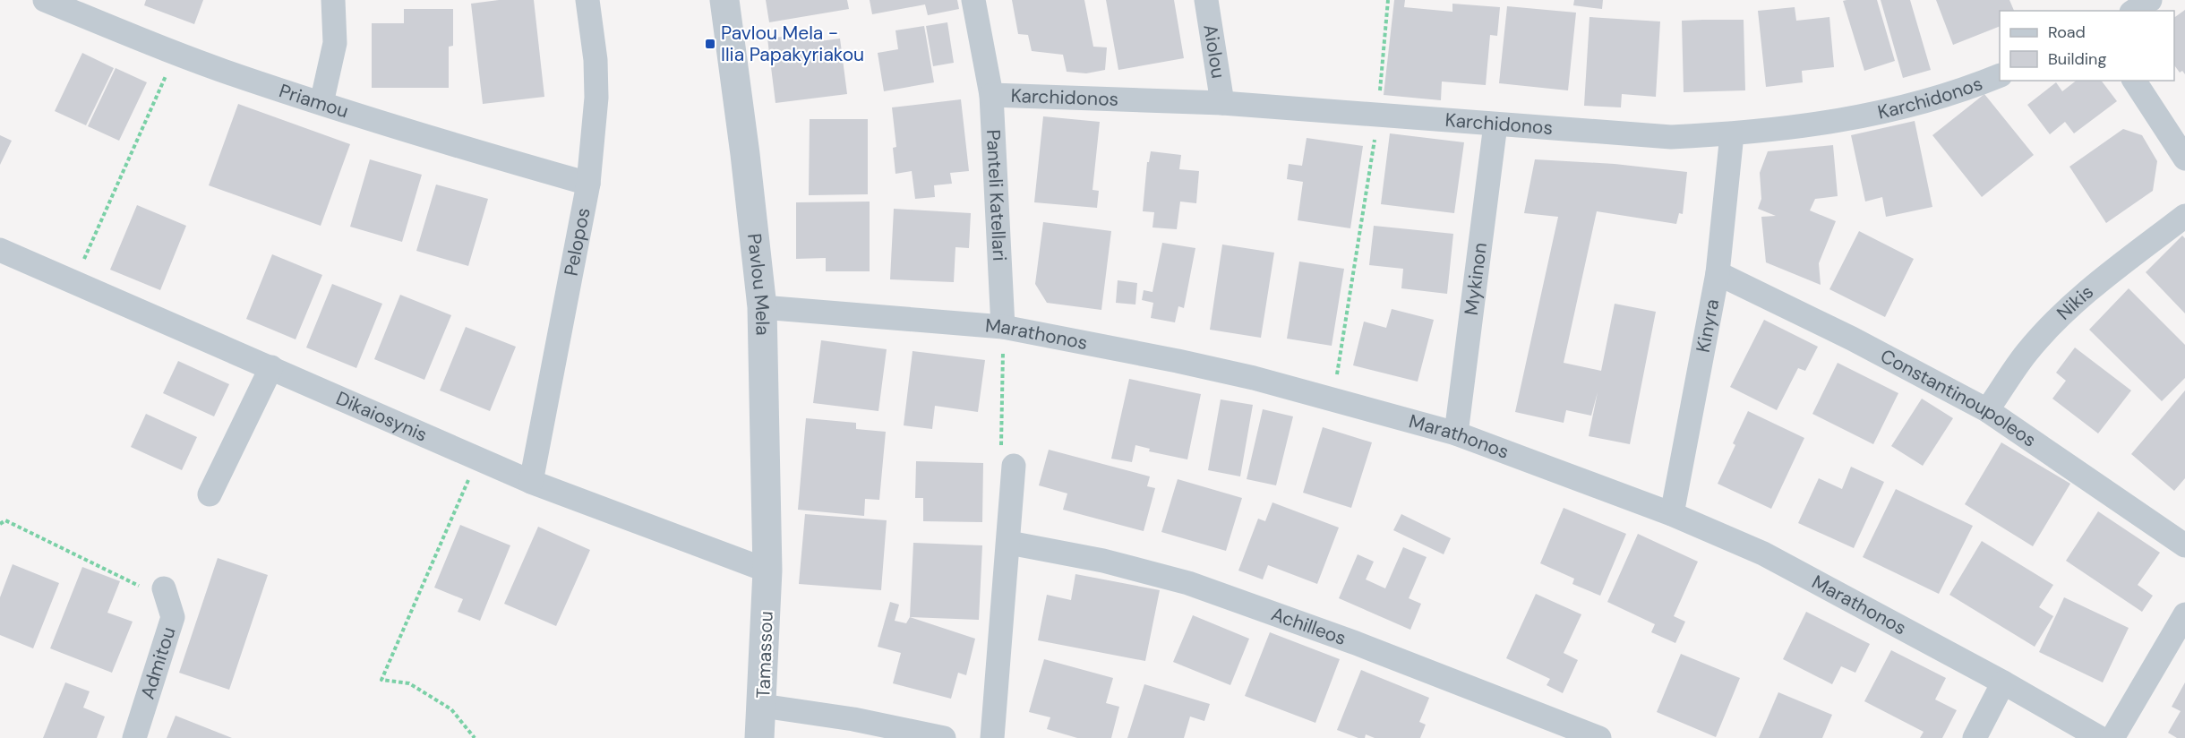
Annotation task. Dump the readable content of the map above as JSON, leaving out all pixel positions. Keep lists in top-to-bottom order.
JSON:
{
  "streets": {
    "street": [
      "Aiolou",
      "Karchidonos",
      "Priamou",
      "Panteli Katellari",
      "Pelopos",
      "Mykinon",
      "Pavlou Mela",
      "Nikis",
      "Kinyra",
      "Marathonos",
      "Constantinoupoleos",
      "Dikaiosynis",
      "Achilleos",
      "Tamassou",
      "Admitou"
    ]
  },
  "crossings": [
    ["Aiolou", "Karchidonos"],
    ["Karchidonos", "Panteli Katellari"],
    ["Karchidonos", "Mykinon"],
    ["Karchidonos", "Kinyra"],
    ["Priamou", "Pelopos"],
    ["Panteli Katellari", "Marathonos"],
    ["Pelopos", "Dikaiosynis"],
    ["Mykinon", "Marathonos"],
    ["Pavlou Mela", "Marathonos"],
    ["Pavlou Mela", "Dikaiosynis"],
    ["Pavlou Mela", "Tamassou"],
    ["Nikis", "Constantinoupoleos"],
    ["Kinyra", "Marathonos"],
    ["Kinyra", "Constantinoupoleos"],
    ["Dikaiosynis", "Tamassou"]
  ],
  "places": {
    "transit": ["Pavlou Mela - Ilia Papakyriakou"]
  },
  "legend": ["Road", "Building"]
}
